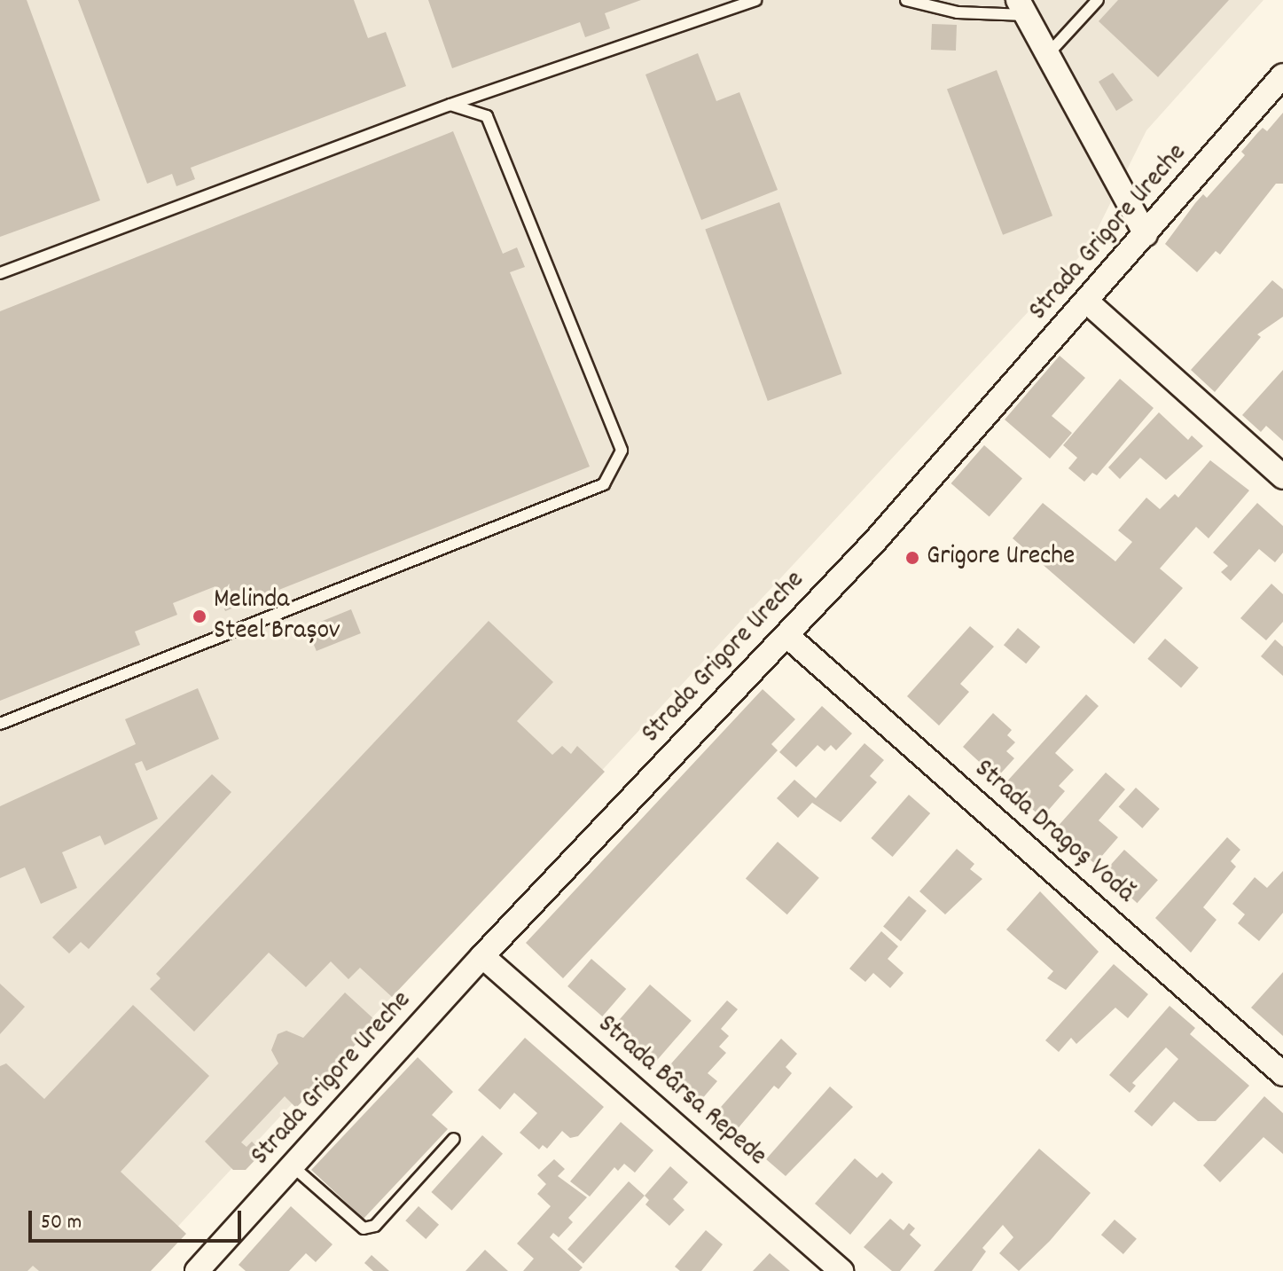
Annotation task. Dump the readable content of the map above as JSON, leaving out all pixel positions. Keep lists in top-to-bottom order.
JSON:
{
  "streets": {
    "street": ["Strada Grigore Ureche", "Strada Dragoș Vodă", "Strada Bârsa Repede"]
  },
  "crossings": [
    ["Strada Grigore Ureche", "Strada Dragoș Vodă"],
    ["Strada Grigore Ureche", "Strada Bârsa Repede"]
  ],
  "places": ["Grigore Ureche", "Melinda Steel Brașov"],
  "scale_bar": "50 m"
}
